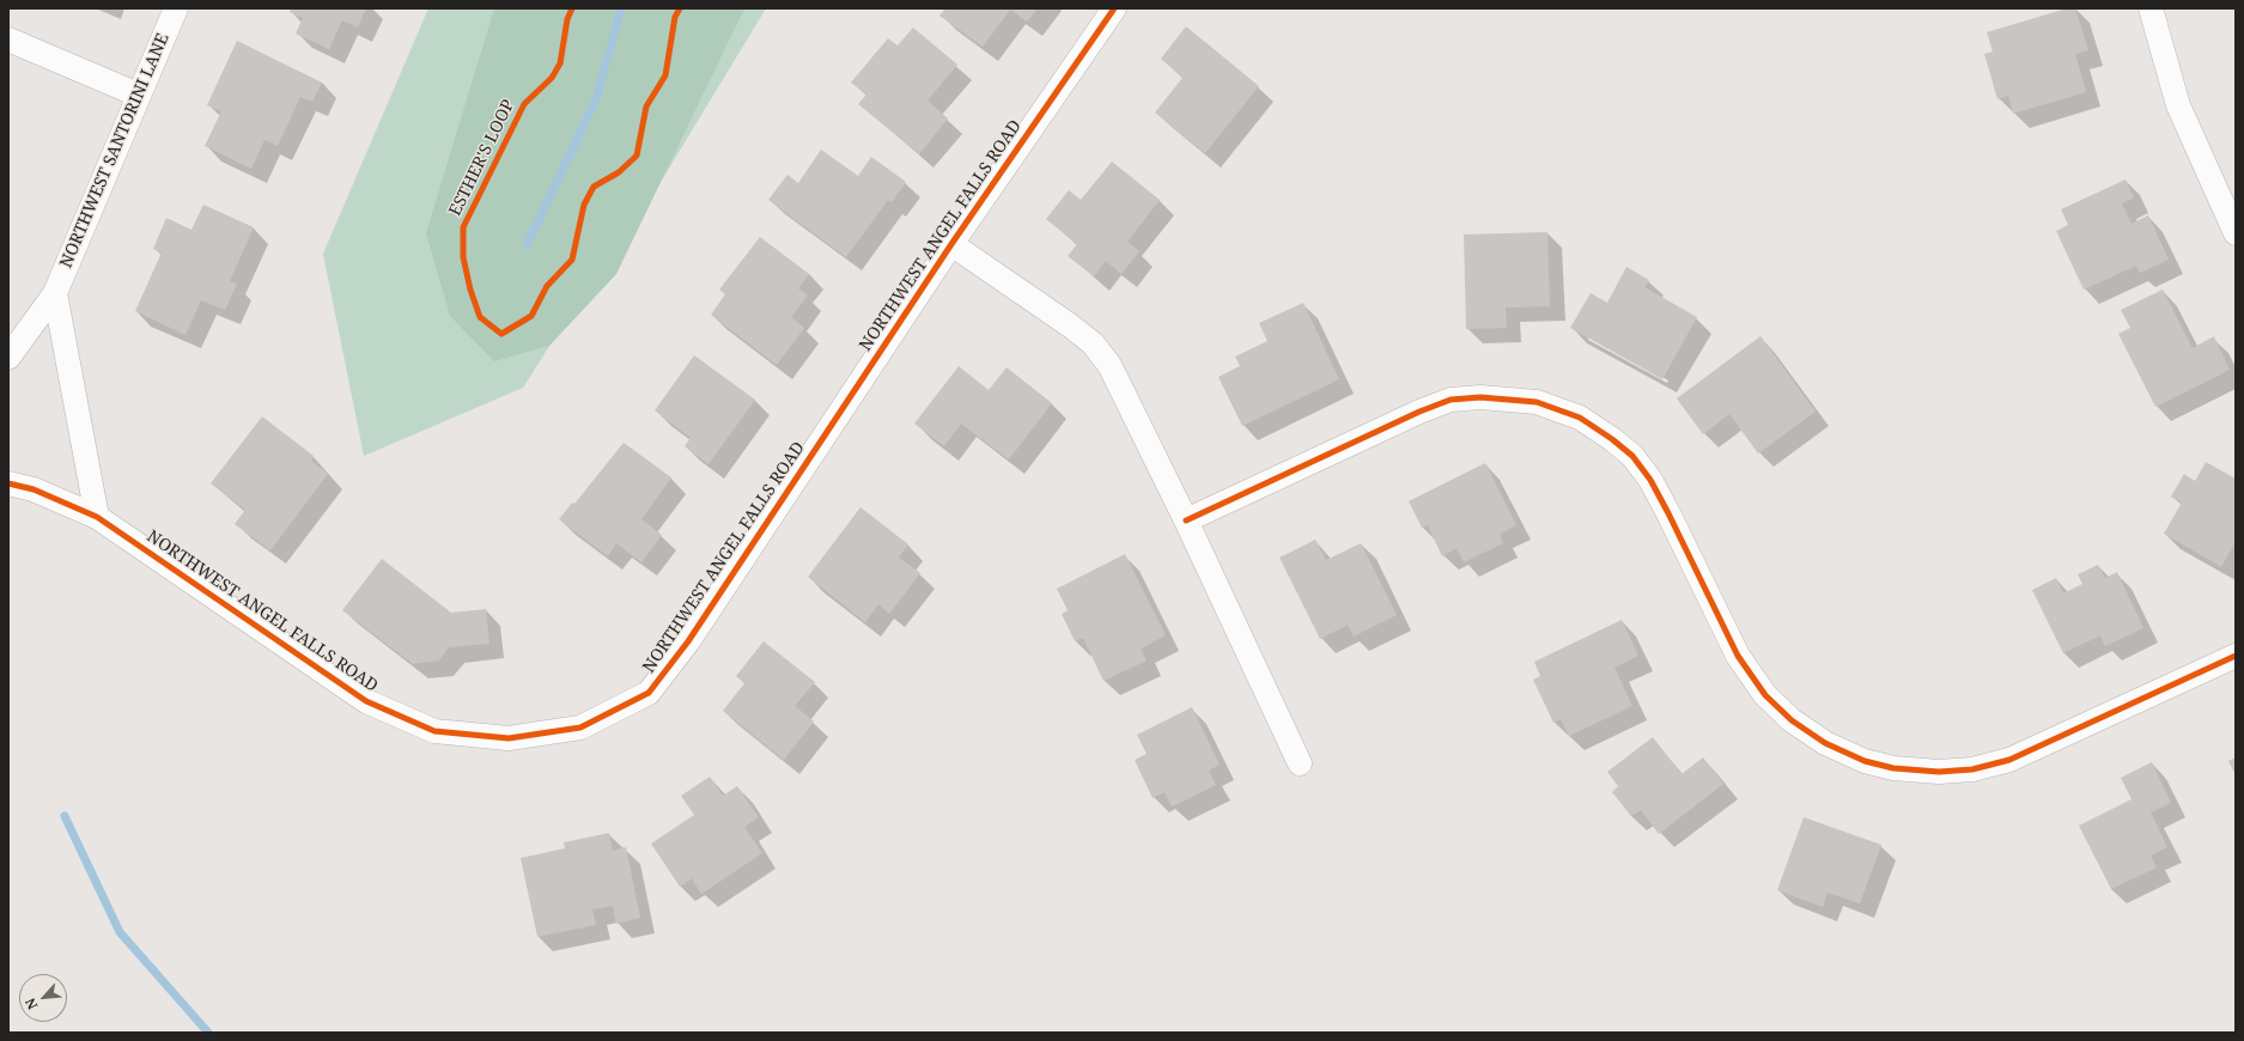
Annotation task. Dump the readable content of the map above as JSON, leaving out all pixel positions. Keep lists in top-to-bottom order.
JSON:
{
  "streets": {
    "street": ["NORTHWEST SANTORINI LANE", "NORTHWEST ANGEL FALLS ROAD"],
    "cycle path": ["ESTHER'S LOOP"]
  },
  "north": "bottom left"
}
